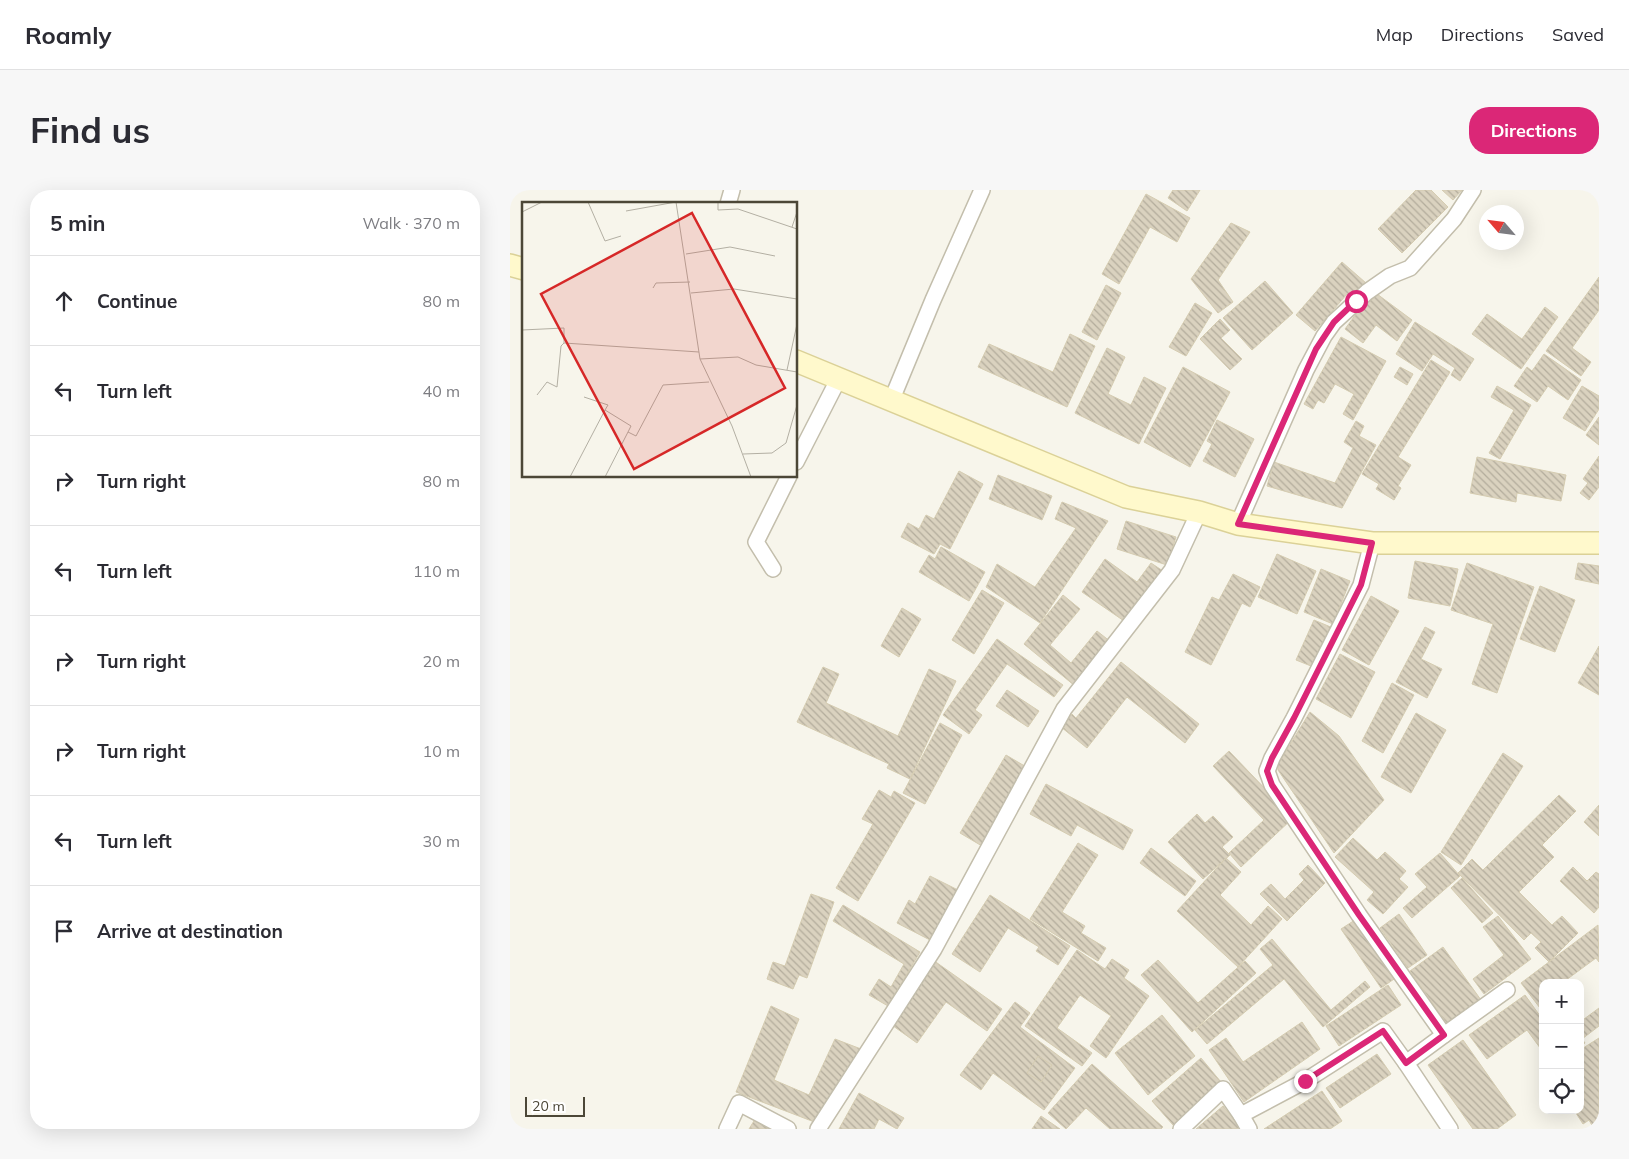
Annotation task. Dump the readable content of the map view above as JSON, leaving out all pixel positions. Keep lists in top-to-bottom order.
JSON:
{
  "scale_bar": "20 m",
  "north": "top left",
  "page": {
    "header": "Roamly",
    "nav": ["Map", "Directions", "Saved"],
    "buttons": "Directions",
    "title": "Find us",
    "heading": ["5 min", "Walk · 370 m"],
    "list": [
      ["Continue", "80 m"],
      ["Turn left", "40 m"],
      ["Turn right", "80 m"],
      ["Turn left", "110 m"],
      ["Turn right", "20 m"],
      ["Turn right", "10 m"],
      ["Turn left", "30 m"],
      "Arrive at destination"
    ],
    "map_buttons": ["+", "−"],
    "scale": "20 m"
  }
}
